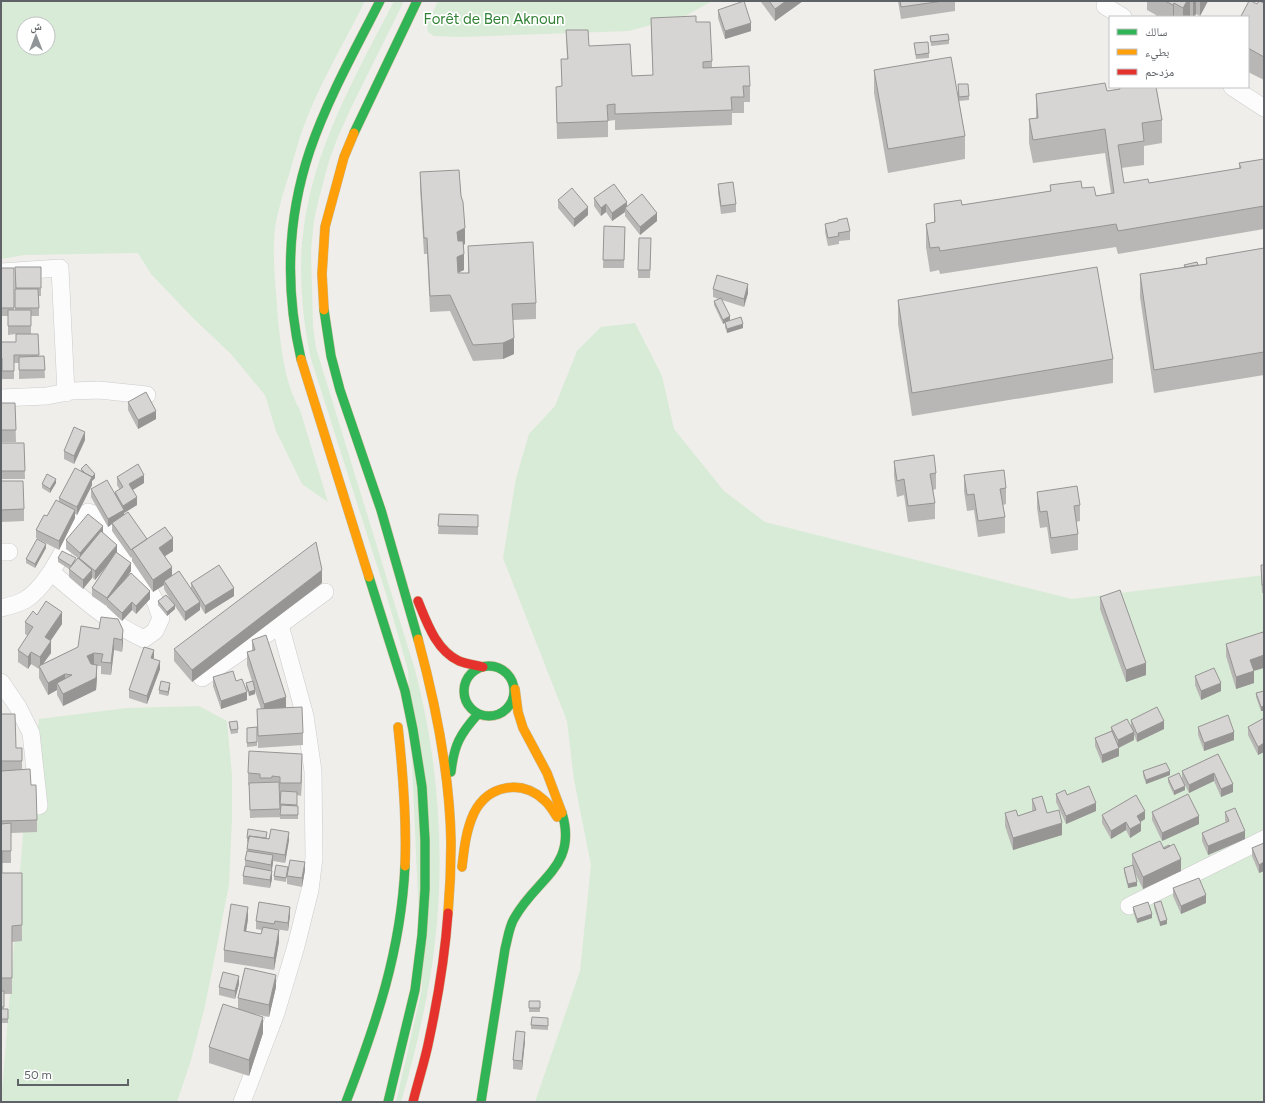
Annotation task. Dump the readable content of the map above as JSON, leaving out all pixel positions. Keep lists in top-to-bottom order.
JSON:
{
  "parks": ["Forêt de Ben Aknoun"],
  "legend": ["سالك", "بطيء", "مزدحم"],
  "scale_bar": "50 m",
  "north": "top"
}
